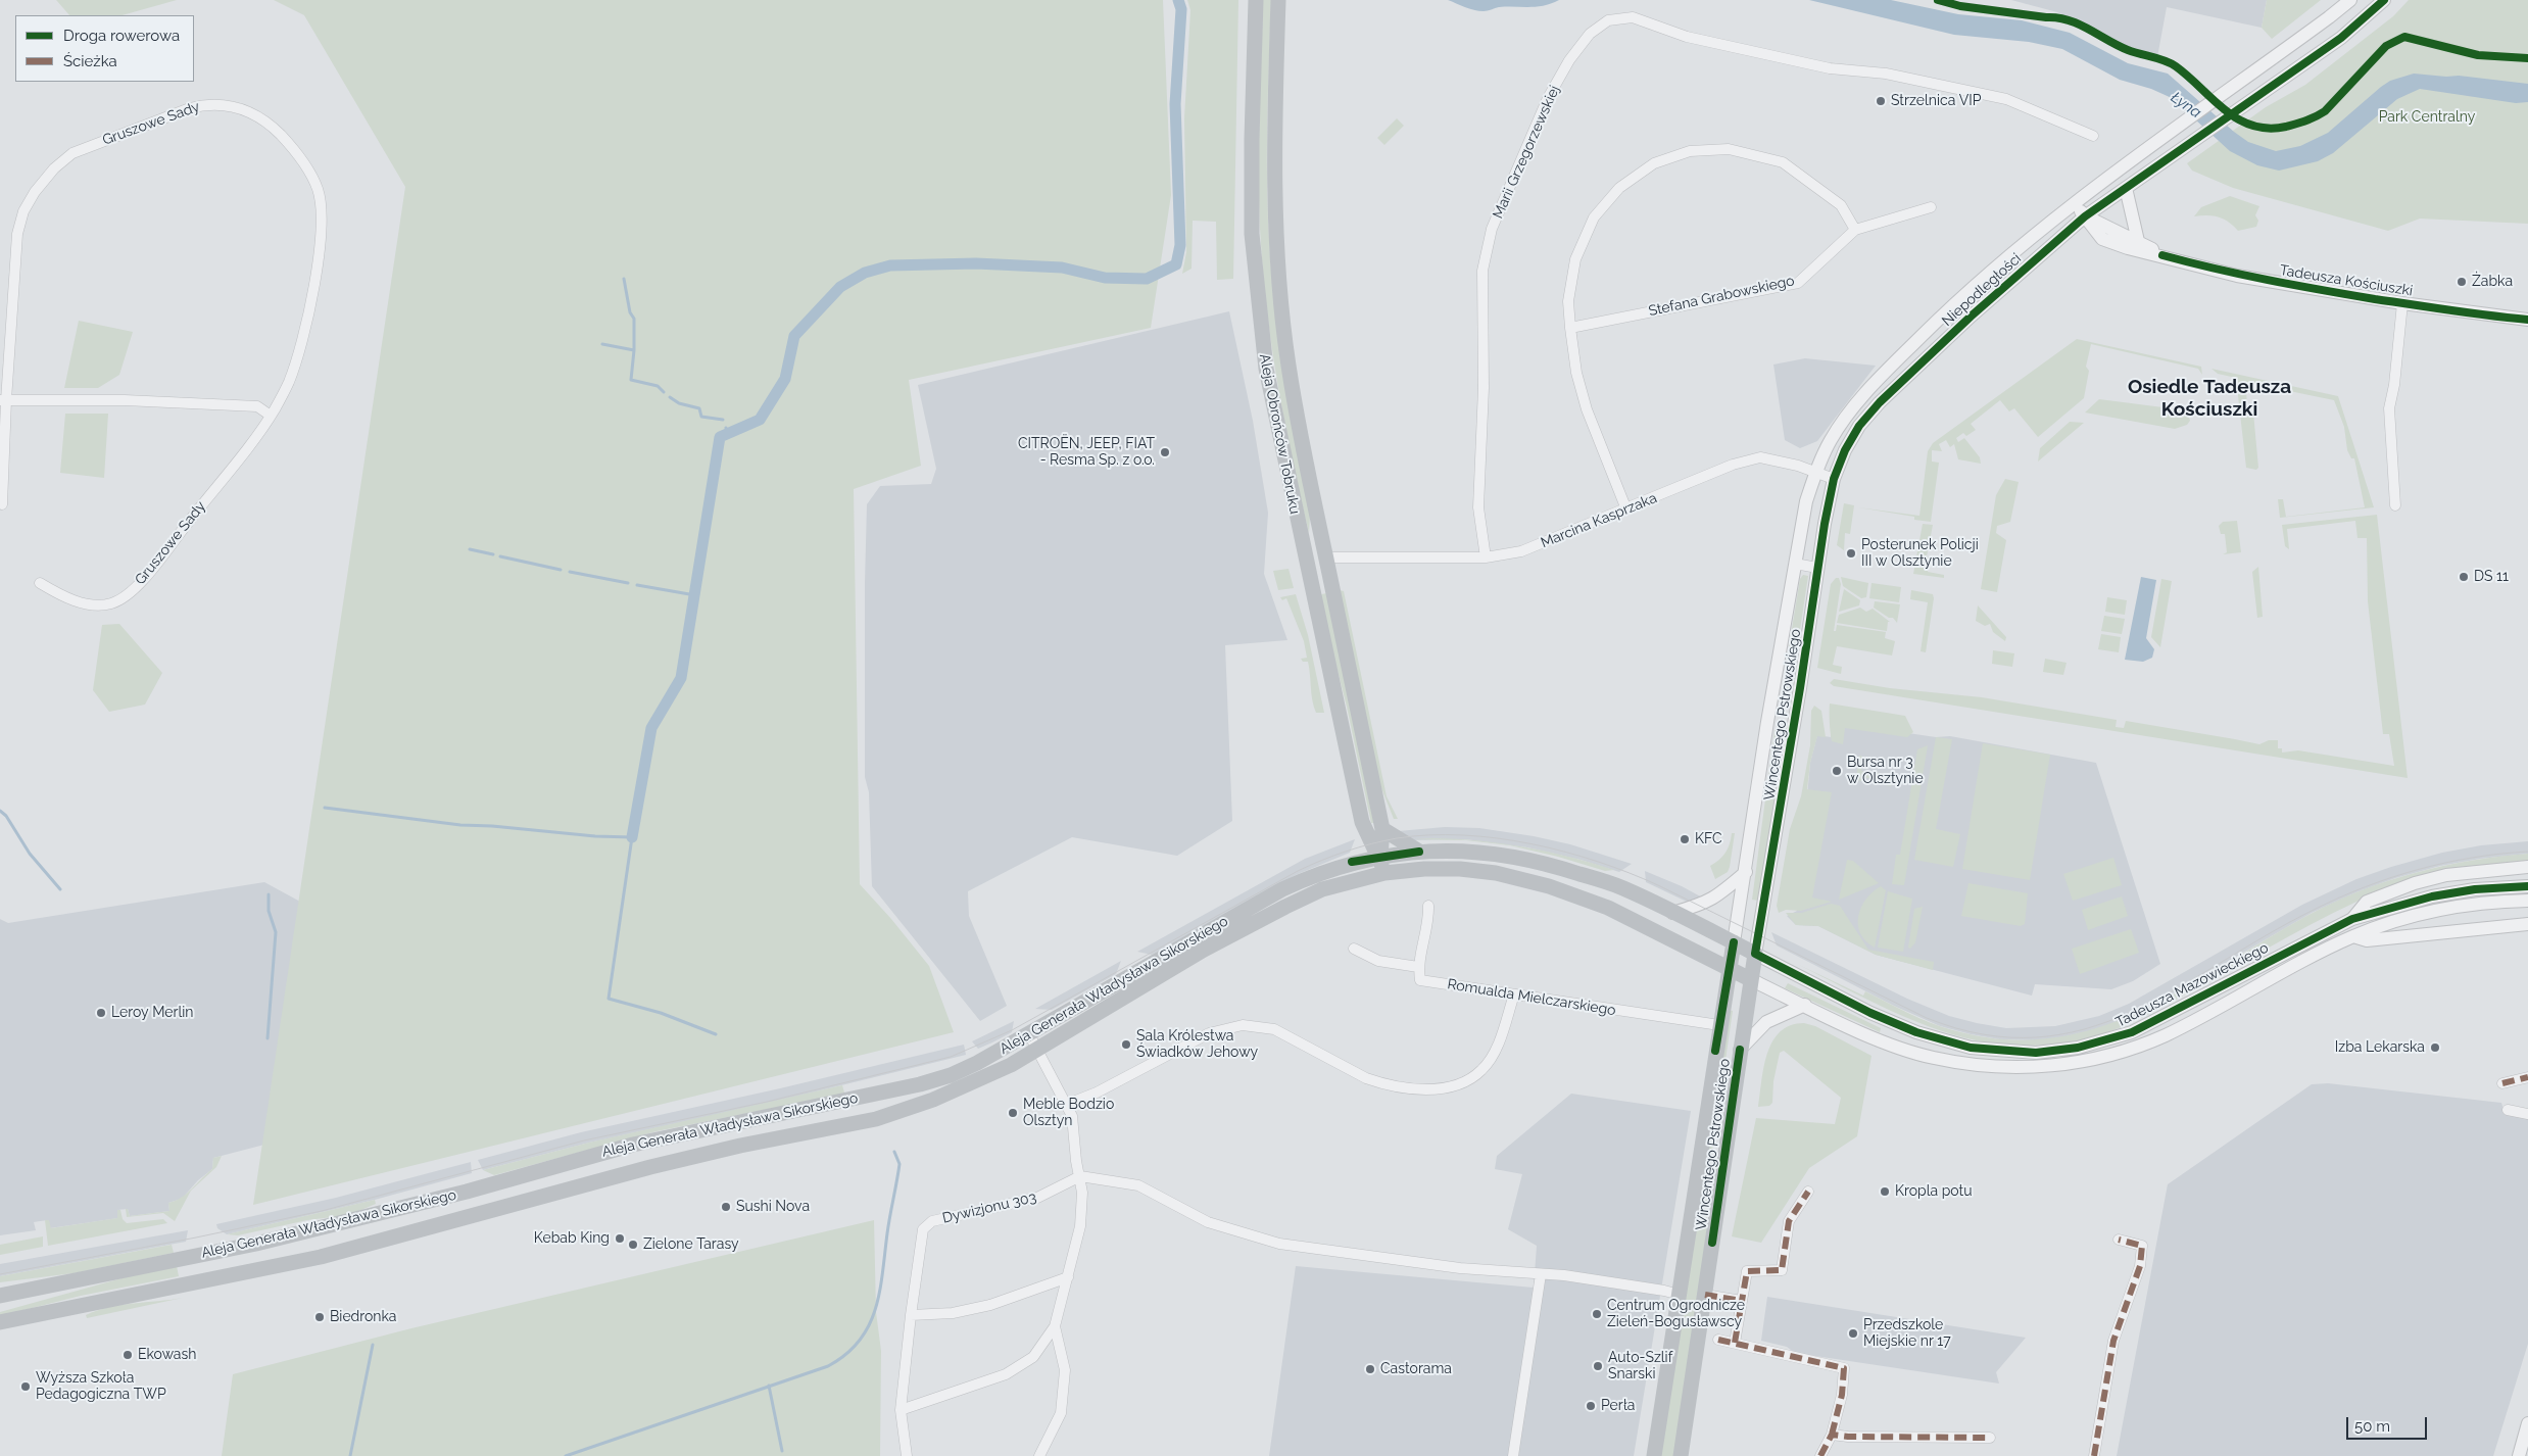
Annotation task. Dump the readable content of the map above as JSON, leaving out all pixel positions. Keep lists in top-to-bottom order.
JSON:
{
  "streets": {
    "main road": [
      "Aleja Obrońców Tobruku",
      "Wincentego Pstrowskiego",
      "Aleja Generała Władysława Sikorskiego",
      "Tadeusza Mazowieckiego"
    ],
    "street": [
      "Gruszowe Sady",
      "Marii Grzegorzewskiej",
      "Tadeusza Kościuszki",
      "Niepodległości",
      "Stefana Grabowskiego",
      "Marcina Kasprzaka",
      "Romualda Mielczarskiego",
      "Dywizjonu 303"
    ]
  },
  "crossings": [
    ["Marii Grzegorzewskiej", "Marcina Kasprzaka"],
    ["Tadeusza Kościuszki", "Niepodległości"],
    ["Niepodległości", "Marcina Kasprzaka"],
    ["Niepodległości", "Wincentego Pstrowskiego"],
    ["Aleja Obrońców Tobruku", "Marcina Kasprzaka"],
    ["Aleja Obrońców Tobruku", "Aleja Generała Władysława Sikorskiego"],
    ["Marcina Kasprzaka", "Wincentego Pstrowskiego"],
    ["Wincentego Pstrowskiego", "Aleja Generała Władysława Sikorskiego"],
    ["Wincentego Pstrowskiego", "Tadeusza Mazowieckiego"],
    ["Wincentego Pstrowskiego", "Romualda Mielczarskiego"],
    ["Aleja Generała Władysława Sikorskiego", "Tadeusza Mazowieckiego"]
  ],
  "districts": ["Osiedle Tadeusza Kościuszki"],
  "water": ["Łyna"],
  "parks": ["Park Centralny"],
  "places": [
    "Strzelnica VIP",
    "Żabka",
    "CITROËN, JEEP, FIAT - Resma Sp. z o.o.",
    "Posterunek Policji III w Olsztynie",
    "DS 11",
    "Bursa nr 3 w Olsztynie",
    "KFC",
    "Leroy Merlin",
    "Sala Królestwa Świadków Jehowy",
    "Izba Lekarska",
    "Meble Bodzio Olsztyn",
    "Kropla potu",
    "Sushi Nova",
    "Kebab King",
    "Zielone Tarasy",
    "Centrum Ogrodnicze Zieleń-Bogusławscy",
    "Biedronka",
    "Przedszkole Miejskie nr 17",
    "Ekowash",
    "Auto-Szlif Snarski",
    "Castorama",
    "Wyższa Szkoła Pedagogiczna TWP",
    "Perła"
  ],
  "legend": ["Droga rowerowa", "Ścieżka"],
  "scale_bar": "50 m"
}
